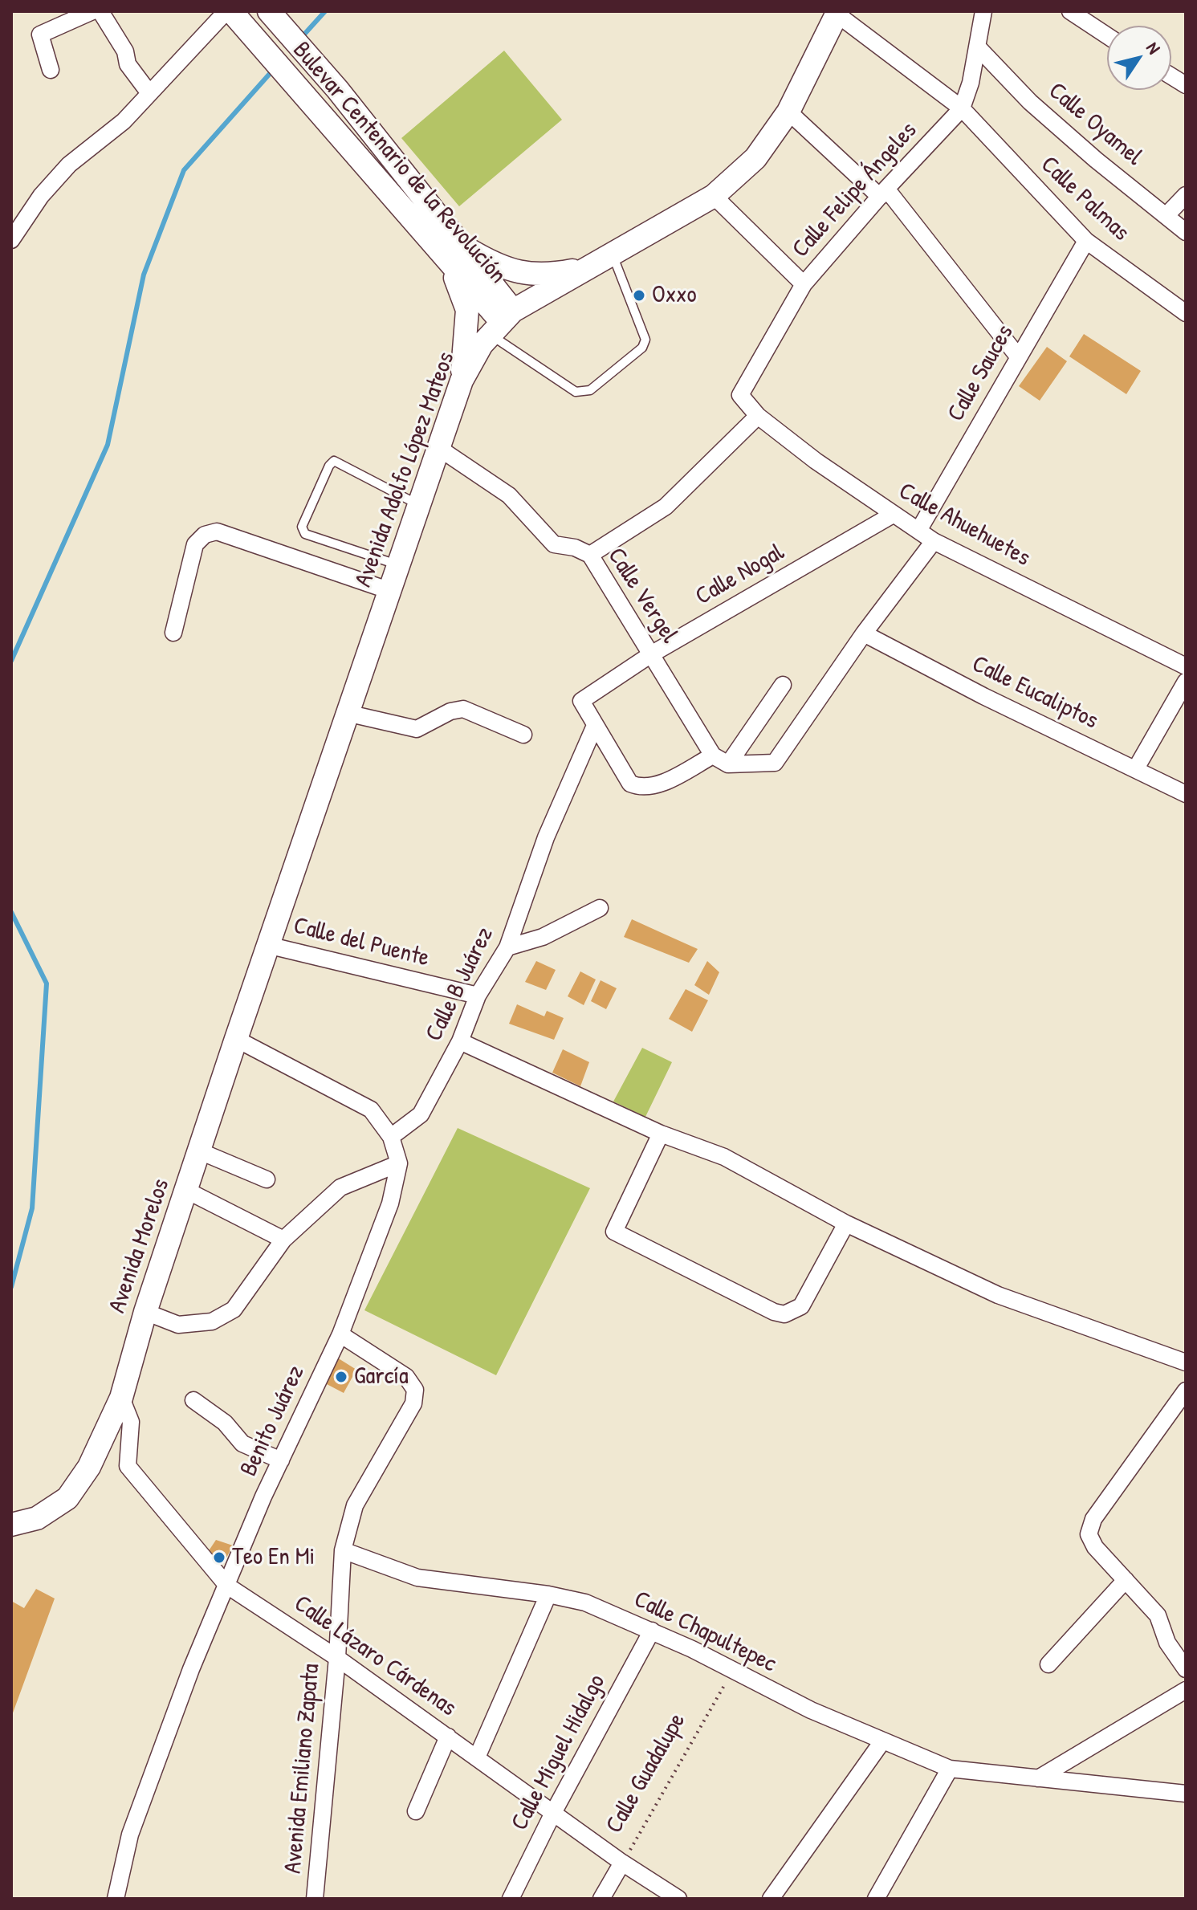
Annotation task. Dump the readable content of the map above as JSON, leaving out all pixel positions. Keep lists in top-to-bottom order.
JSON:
{
  "streets": {
    "main road": ["Bulevar Centenario de la Revolución", "Avenida Adolfo López Mateos", "Avenida Morelos"],
    "street": [
      "Calle Oyamel",
      "Calle Felipe Ángeles",
      "Calle Palmas",
      "Calle Sauces",
      "Calle Ahuehuetes",
      "Calle Nogal",
      "Calle Vergel",
      "Calle Eucaliptos",
      "Calle del Puente",
      "Calle B Juárez",
      "Benito Juárez",
      "Calle Chapultepec",
      "Calle Lázaro Cárdenas",
      "Calle Miguel Hidalgo",
      "Avenida Emiliano Zapata",
      "Calle Guadalupe"
    ]
  },
  "crossings": [
    ["Calle Oyamel", "Calle Felipe Ángeles"],
    ["Bulevar Centenario de la Revolución", "Avenida Adolfo López Mateos"],
    ["Calle Felipe Ángeles", "Calle Palmas"],
    ["Calle Felipe Ángeles", "Calle Ahuehuetes"],
    ["Calle Palmas", "Calle Sauces"],
    ["Calle Sauces", "Calle Ahuehuetes"],
    ["Avenida Adolfo López Mateos", "Calle Vergel"],
    ["Avenida Adolfo López Mateos", "Calle del Puente"],
    ["Avenida Adolfo López Mateos", "Avenida Morelos"],
    ["Calle Ahuehuetes", "Calle Nogal"],
    ["Calle Nogal", "Calle Vergel"],
    ["Calle Nogal", "Calle B Juárez"],
    ["Calle del Puente", "Calle B Juárez"],
    ["Calle del Puente", "Avenida Morelos"],
    ["Calle B Juárez", "Benito Juárez"],
    ["Avenida Morelos", "Benito Juárez"],
    ["Avenida Morelos", "Calle Lázaro Cárdenas"],
    ["Benito Juárez", "Calle Lázaro Cárdenas"],
    ["Benito Juárez", "Avenida Emiliano Zapata"],
    ["Calle Chapultepec", "Calle Miguel Hidalgo"],
    ["Calle Chapultepec", "Avenida Emiliano Zapata"],
    ["Calle Chapultepec", "Calle Guadalupe"],
    ["Calle Lázaro Cárdenas", "Calle Miguel Hidalgo"],
    ["Calle Lázaro Cárdenas", "Avenida Emiliano Zapata"],
    ["Calle Lázaro Cárdenas", "Calle Guadalupe"]
  ],
  "places": ["Oxxo", "García", "Teo En Mi"],
  "north": "top right"
}
